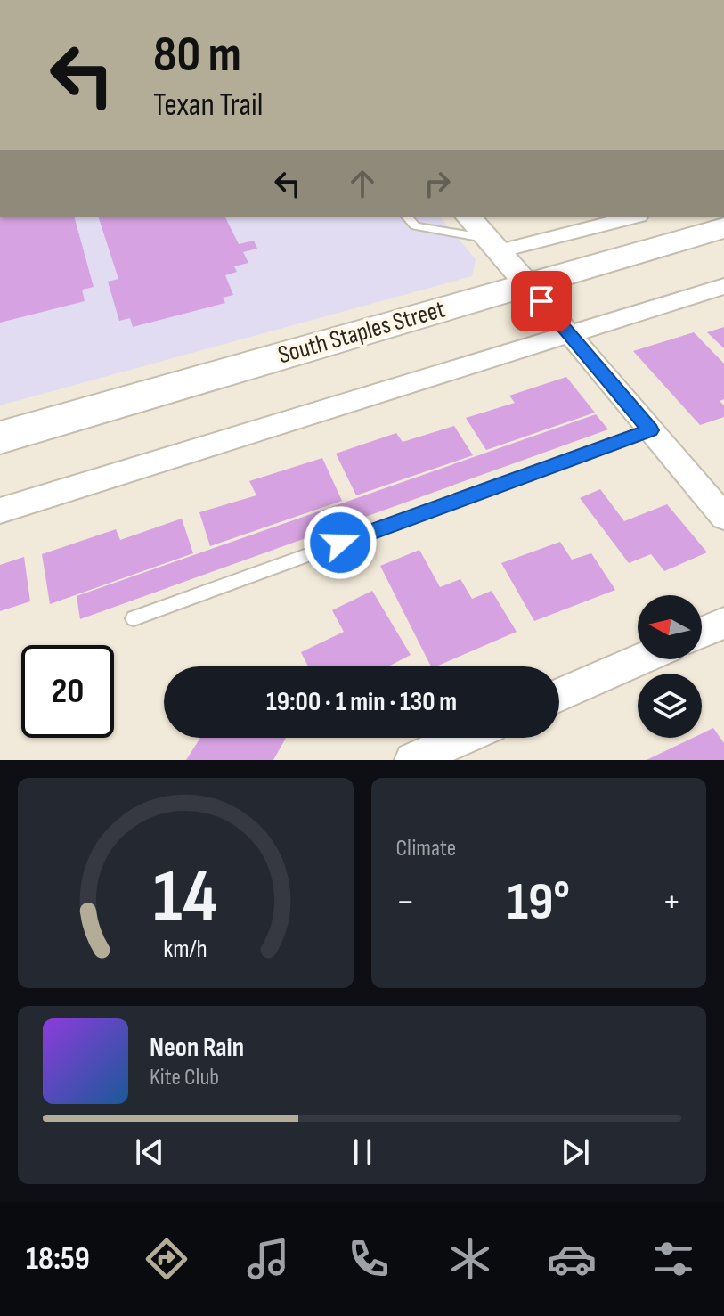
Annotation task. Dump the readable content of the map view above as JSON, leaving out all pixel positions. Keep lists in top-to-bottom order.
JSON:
{
  "streets": {
    "main road": ["South Staples Street"]
  },
  "north": "left",
  "page": {
    "turn": ["80 m", "Texan Trail"],
    "limit": "20",
    "trip": "19:00 · 1 min · 130 m",
    "tile": "Climate",
    "heat": ["−", "19°", "+"],
    "song": ["Neon Rain", "Kite Club"],
    "tabs": "18:59",
    "gauge": ["14", "km/h"]
  }
}
